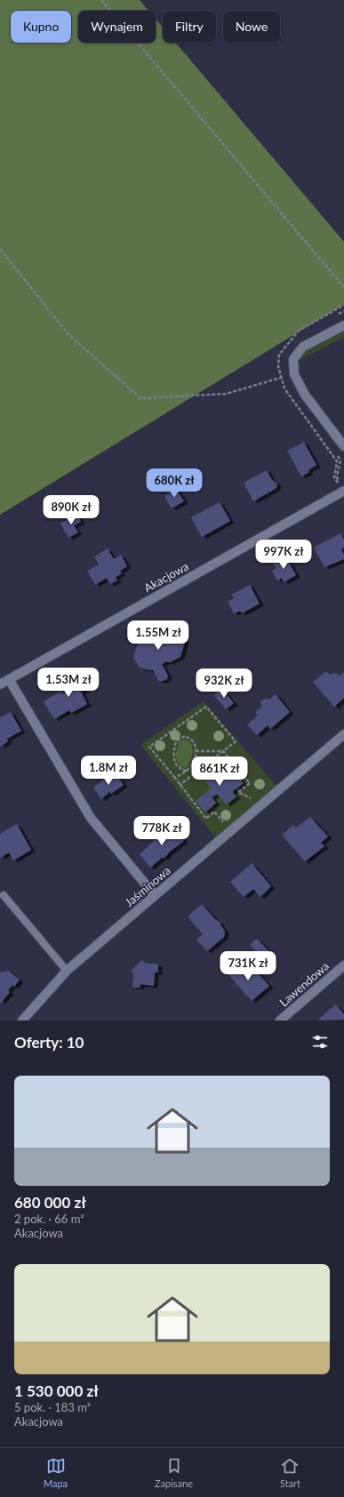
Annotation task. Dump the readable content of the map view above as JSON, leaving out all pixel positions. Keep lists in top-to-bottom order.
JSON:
{
  "streets": {
    "street": ["Akacjowa", "Jaśminowa", "Lawendowa"]
  },
  "page": {
    "chip": [
      "Kupno",
      "Wynajem",
      "Filtry",
      "Nowe"
    ],
    "price": [
      "680K zł",
      "890K zł",
      "997K zł",
      "1.55M zł",
      "1.53M zł",
      "932K zł",
      "1.8M zł",
      "861K zł",
      "778K zł",
      "731K zł"
    ],
    "heading": "Oferty: 10",
    "list": [
      {
        "name": "680 000 zł",
        "note": "2 pok. · 66 m² · Akacjowa"
      },
      {
        "name": "1 530 000 zł",
        "note": "5 pok. · 183 m² · Akacjowa"
      }
    ],
    "tabs": ["Mapa", "Zapisane", "Start"]
  }
}
